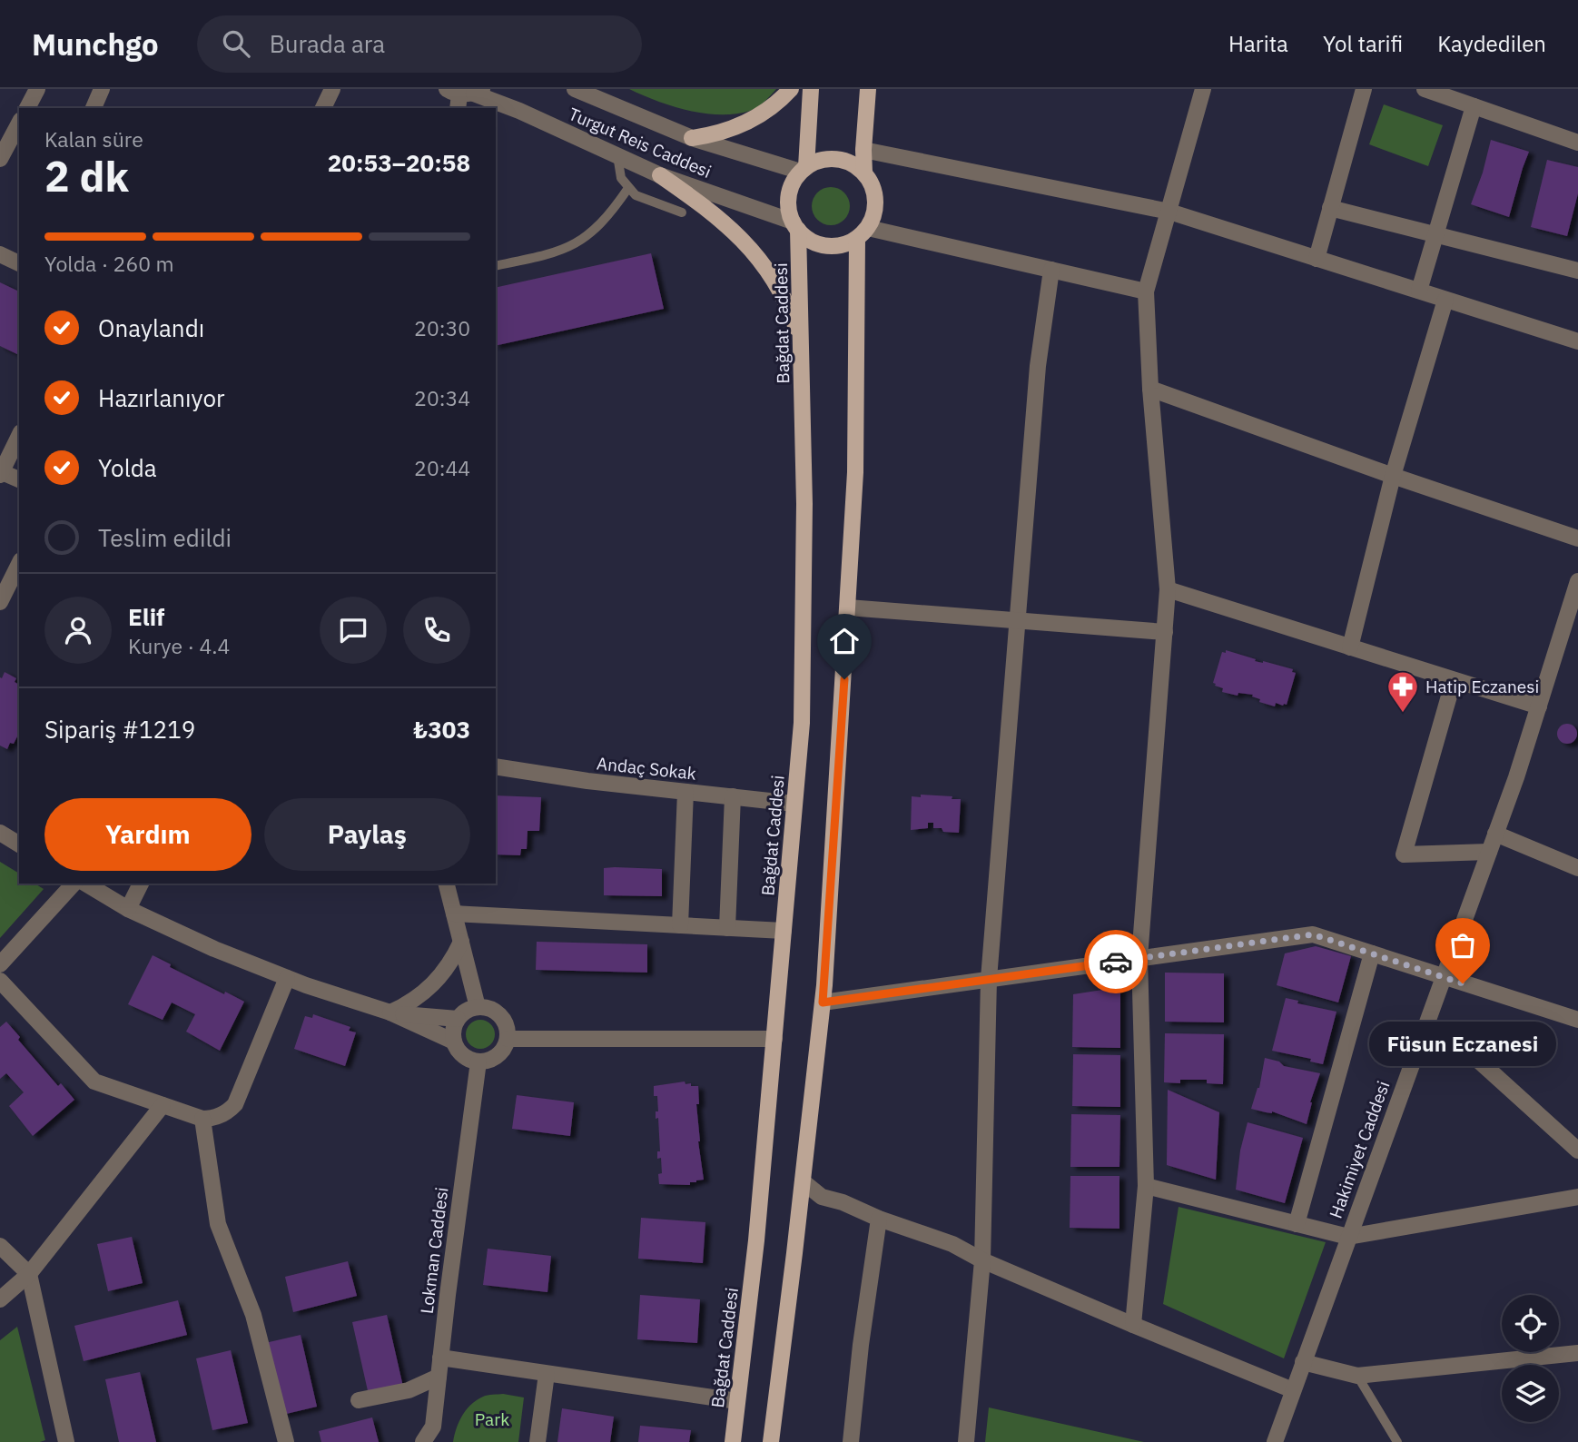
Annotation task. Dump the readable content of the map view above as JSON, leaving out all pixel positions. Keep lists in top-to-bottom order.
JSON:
{
  "streets": {
    "main road": ["Bağdat Caddesi"],
    "street": [
      "Turgut Reis Caddesi",
      "Andaç Sokak",
      "Hakimiyet Caddesi",
      "Lokman Caddesi"
    ]
  },
  "crossings": [
    ["Turgut Reis Caddesi", "Bağdat Caddesi"],
    ["Bağdat Caddesi", "Andaç Sokak"]
  ],
  "parks": ["Park"],
  "places": {
    "pharmacy": ["Hatip Eczanesi"],
    "other": ["Füsun Eczanesi"]
  },
  "page": {
    "header": "Munchgo",
    "search": "Burada ara",
    "nav": ["Harita", "Yol tarifi", "Kaydedilen"],
    "heading": ["2 dk", "Kalan süre", "20:53–20:58"],
    "panel": [
      "Elif",
      "Kurye · 4.4",
      "Sipariş #1219",
      "₺303"
    ],
    "bar": "Yolda · 260 m",
    "list": [
      ["Onaylandı", "20:30"],
      ["Hazırlanıyor", "20:34"],
      ["Yolda", "20:44"],
      "Teslim edildi"
    ],
    "buttons": ["Yardım", "Paylaş"],
    "bubble": "Füsun Eczanesi"
  }
}
